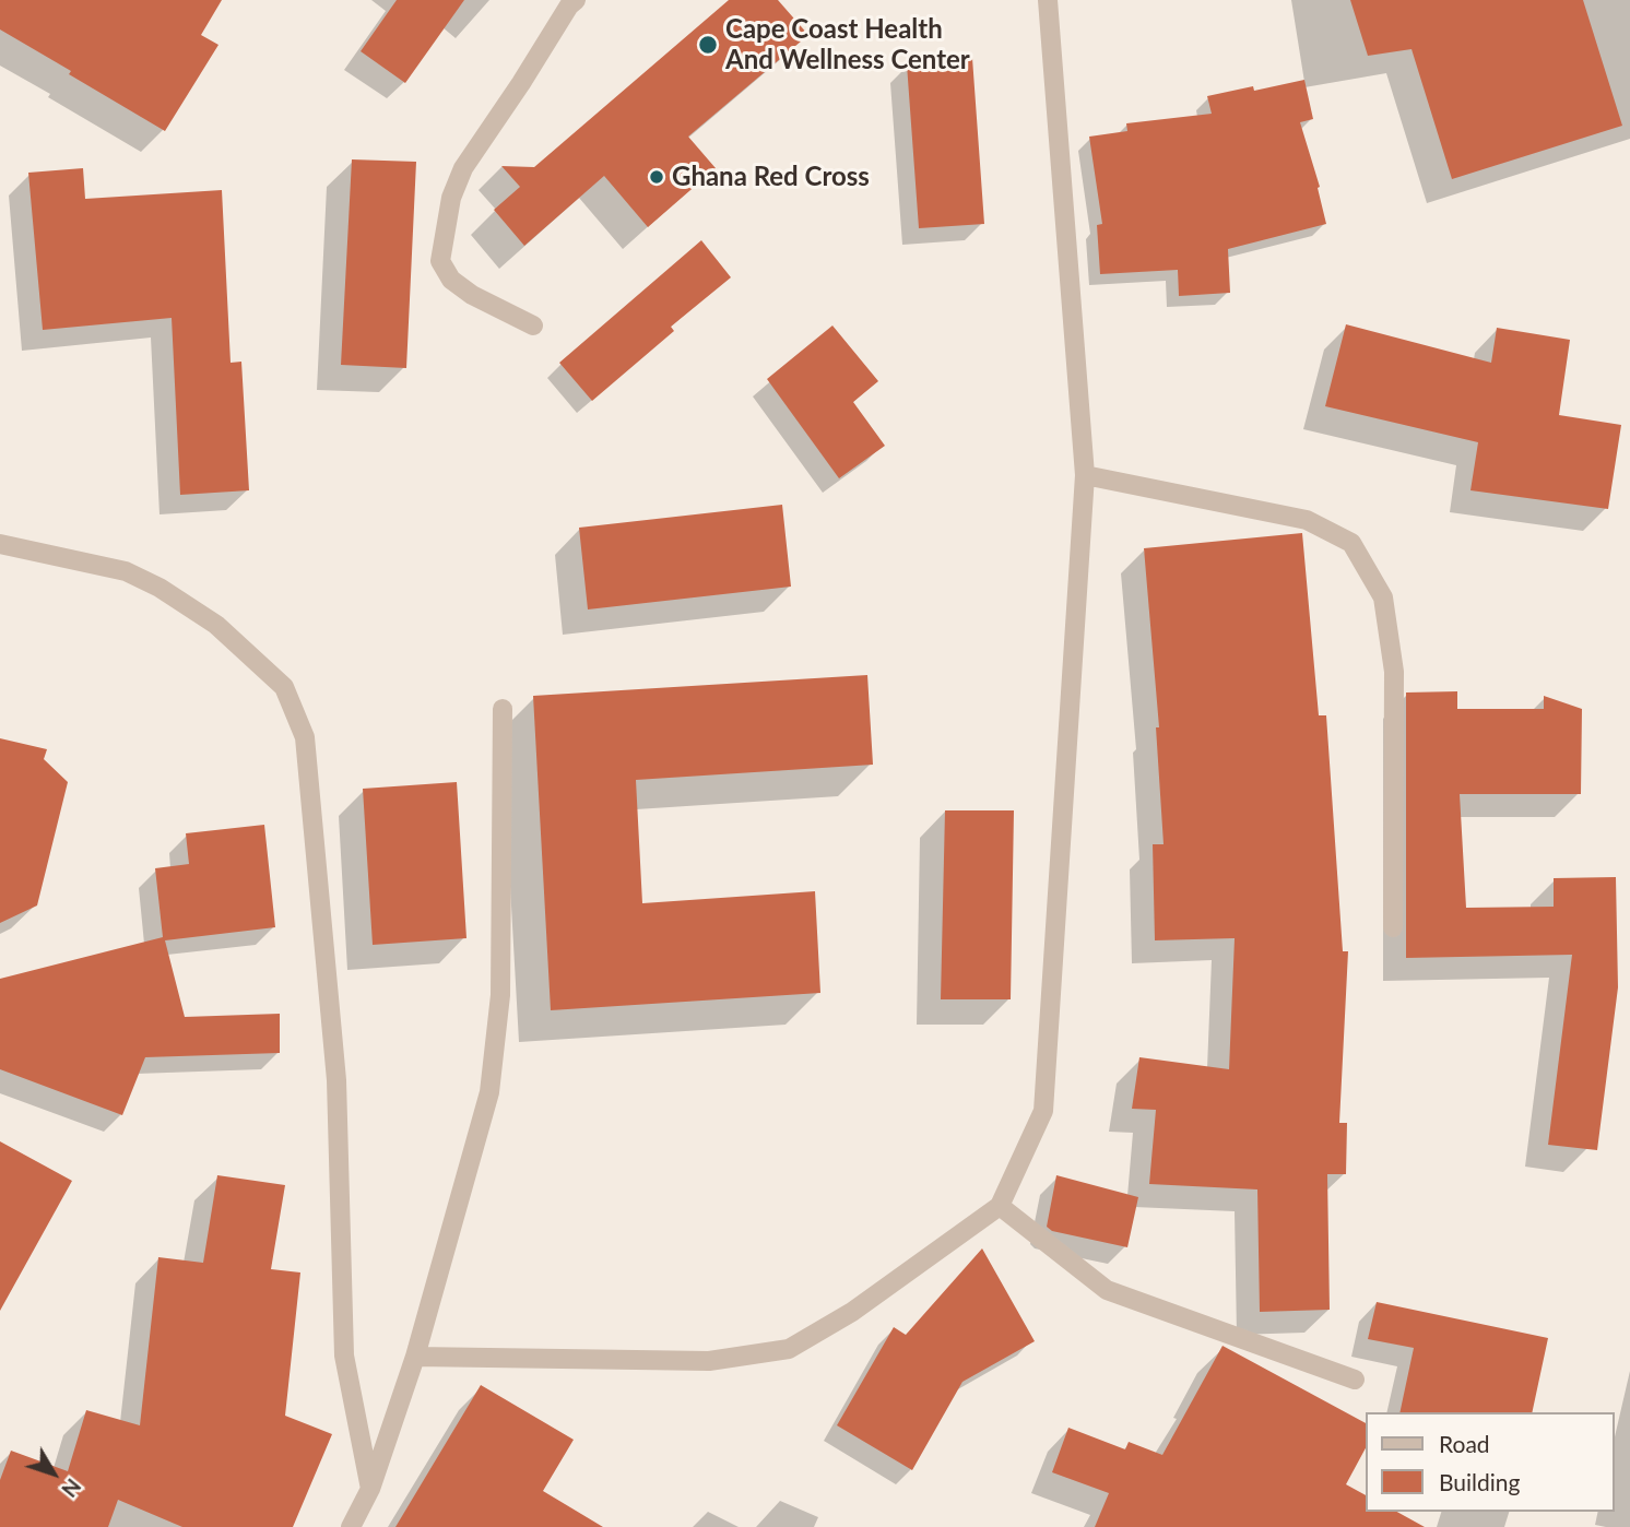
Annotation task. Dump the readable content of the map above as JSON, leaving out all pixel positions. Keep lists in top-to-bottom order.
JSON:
{
  "places": ["Cape Coast Health And Wellness Center", "Ghana Red Cross"],
  "legend": ["Road", "Building"],
  "north": "bottom right"
}
